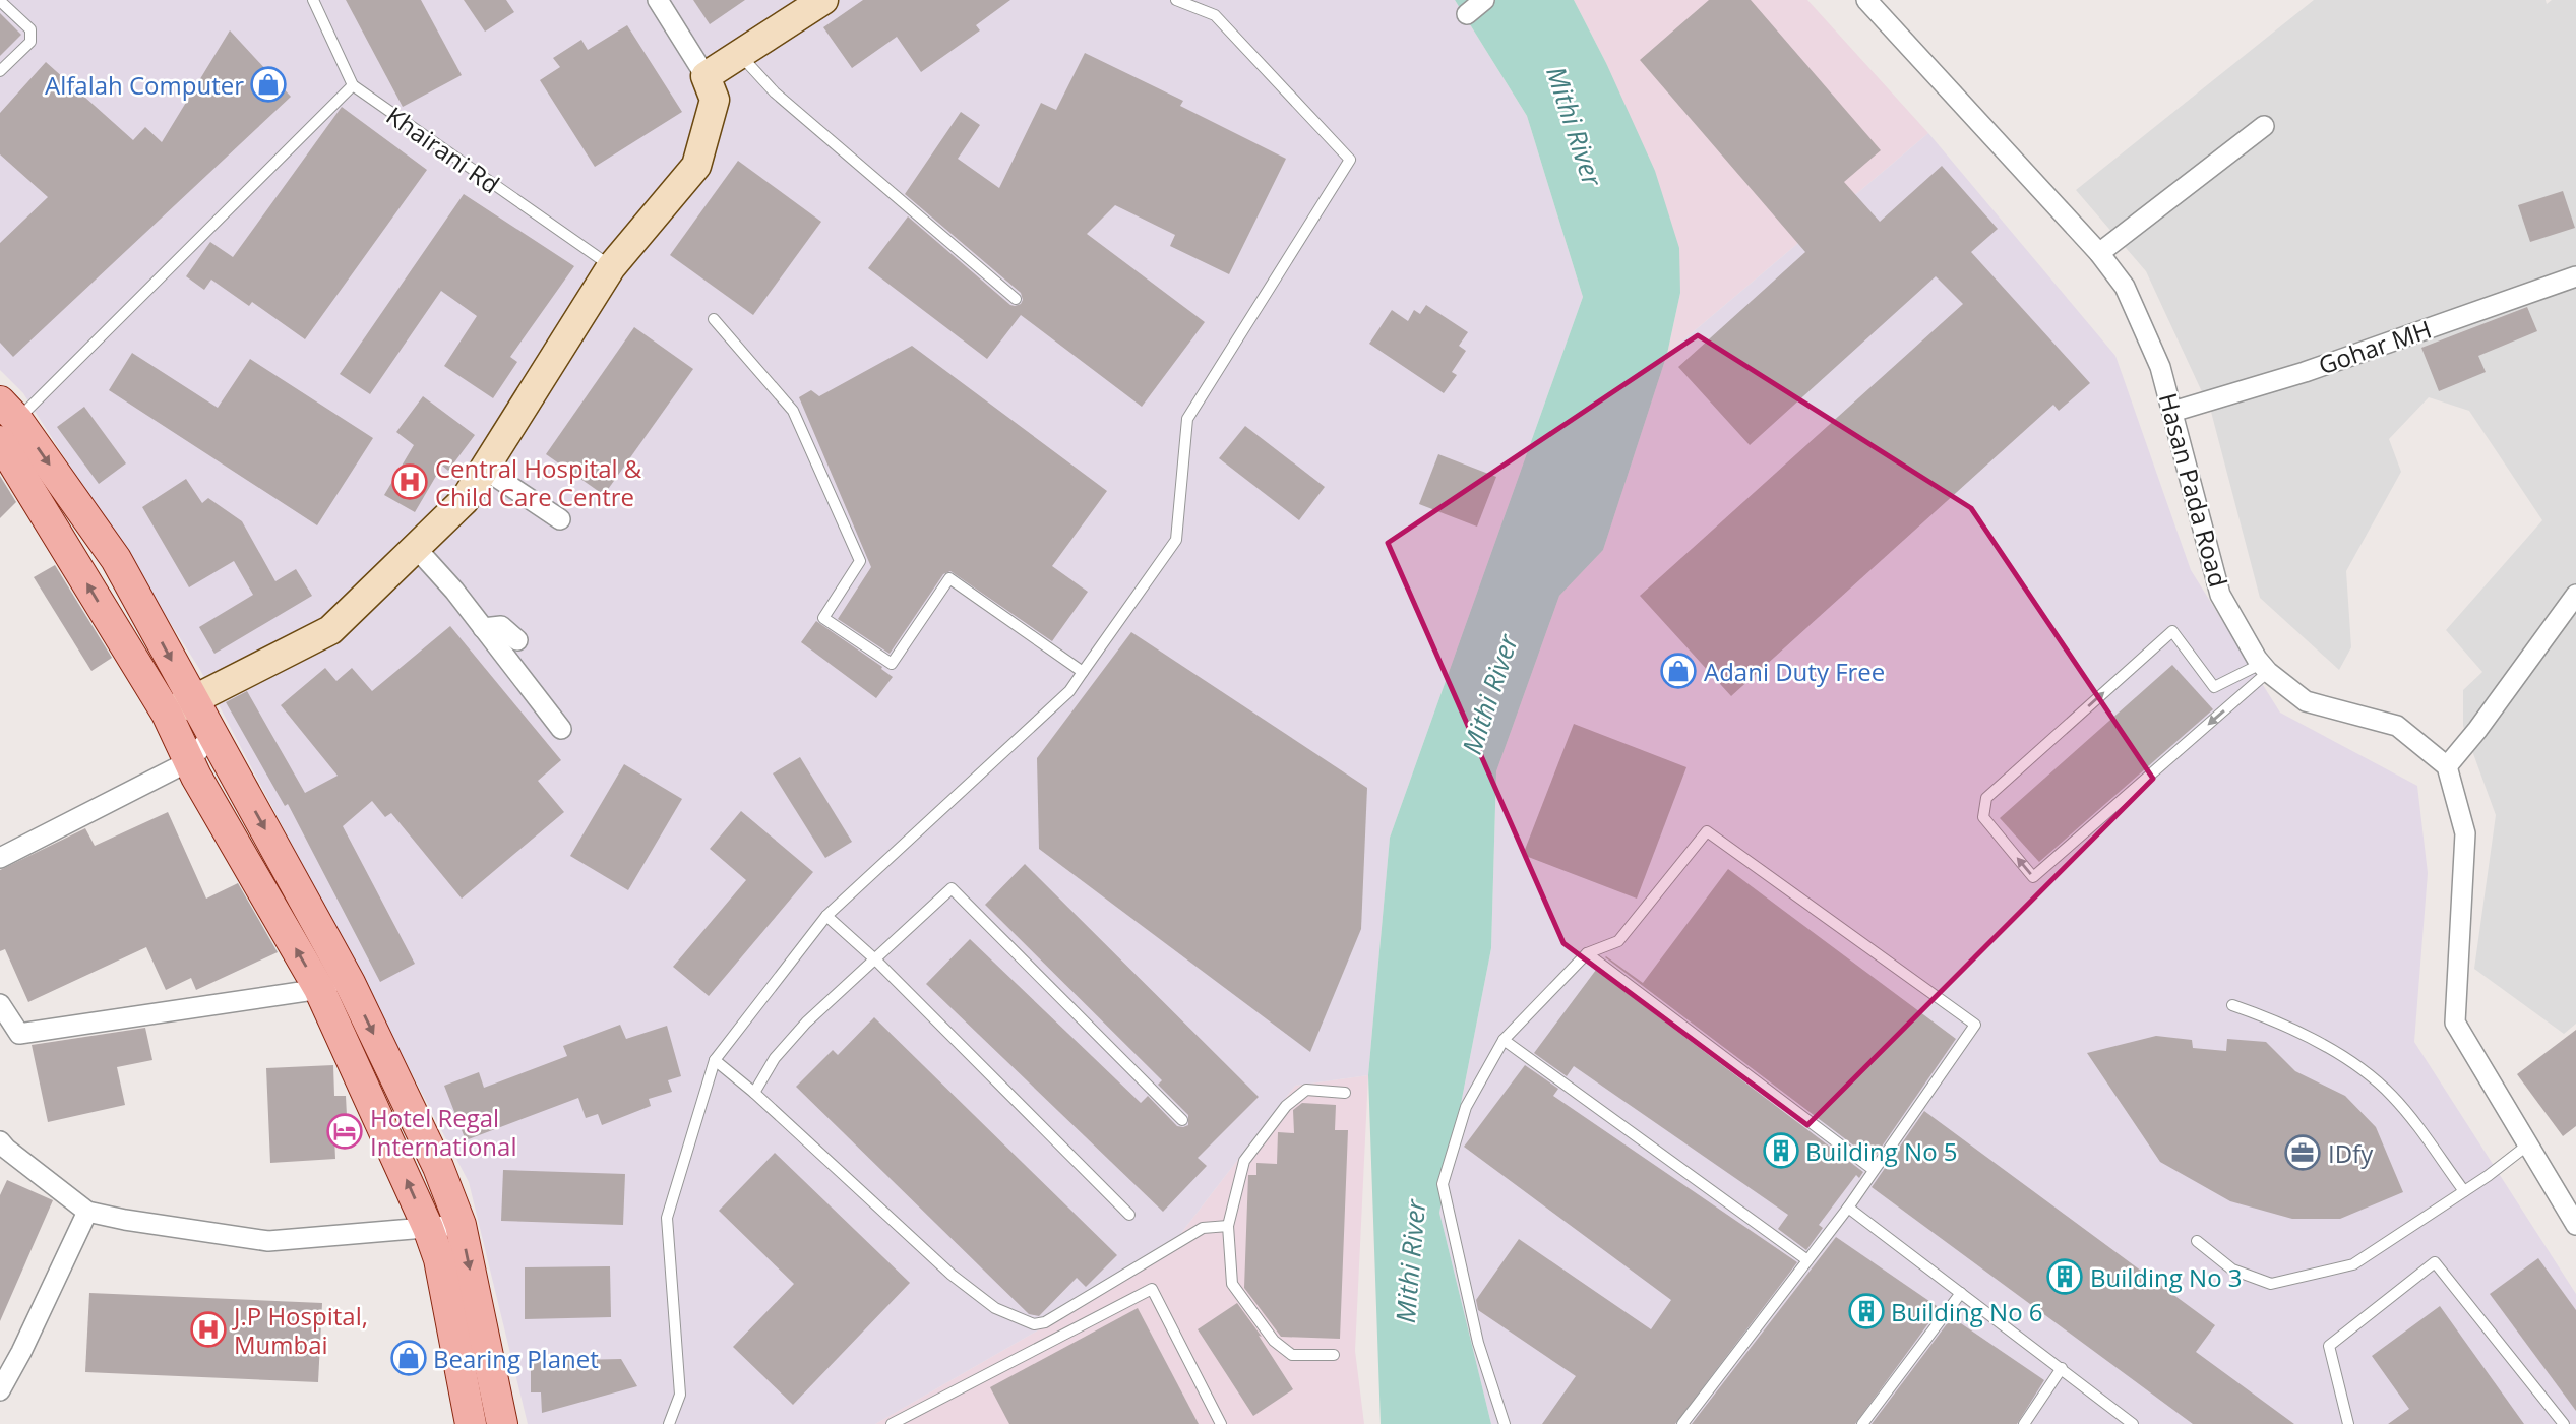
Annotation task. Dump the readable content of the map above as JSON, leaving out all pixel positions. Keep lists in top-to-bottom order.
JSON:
{
  "streets": {
    "street": ["Gohar MH", "Hasan Pada Road"],
    "lane": ["Khairani Rd"]
  },
  "crossings": [
    ["Gohar MH", "Hasan Pada Road"]
  ],
  "water": ["Mithi River"],
  "places": {
    "shop": ["Alfalah Computer", "Adani Duty Free", "Bearing Planet"],
    "hospital": ["Central Hospital & Child Care Centre", "J.P Hospital, Mumbai"],
    "hotel": ["Hotel Regal International"],
    "building": ["Building No 5", "Building No 3", "Building No 6"],
    "office": ["IDfy"]
  }
}
